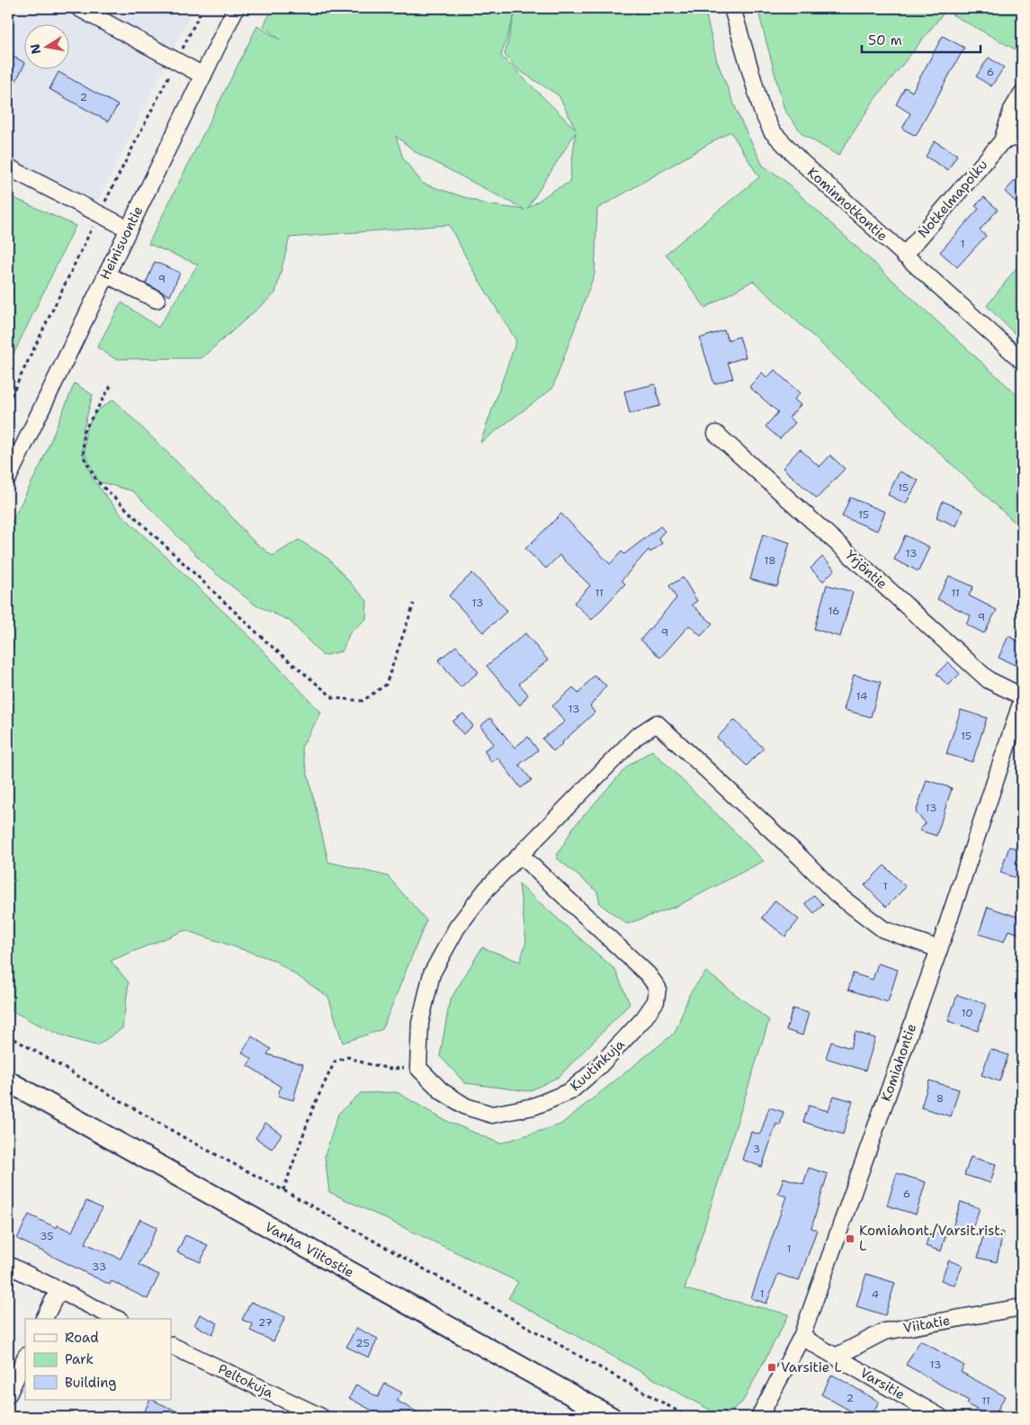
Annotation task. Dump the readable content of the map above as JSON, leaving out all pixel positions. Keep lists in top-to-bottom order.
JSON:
{
  "streets": {
    "main road": ["Vanha Viitostie"],
    "street": [
      "Notkelmapolku",
      "Kominnotkontie",
      "Heinisuontie",
      "Yrjöntie",
      "Komiahontie",
      "Kuutinkuja",
      "Viitatie",
      "Peltokuja",
      "Varsitie"
    ]
  },
  "crossings": [
    ["Notkelmapolku", "Kominnotkontie"],
    ["Komiahontie", "Varsitie"],
    ["Viitatie", "Varsitie"]
  ],
  "places": {
    "transit": ["Komiahont./Varsit.rist. L", "Varsitie L"]
  },
  "house_numbers": [
    "6",
    "2",
    "1",
    "9",
    "15",
    "15",
    "13",
    "18",
    "11",
    "11",
    "13",
    "16",
    "9",
    "9",
    "14",
    "13",
    "15",
    "13",
    "1",
    "10",
    "8",
    "3",
    "6",
    "35",
    "1",
    "33",
    "1",
    "4",
    "27",
    "25",
    "13",
    "2",
    "11"
  ],
  "legend": ["Road", "Park", "Building"],
  "scale_bar": "50 m",
  "north": "left"
}
